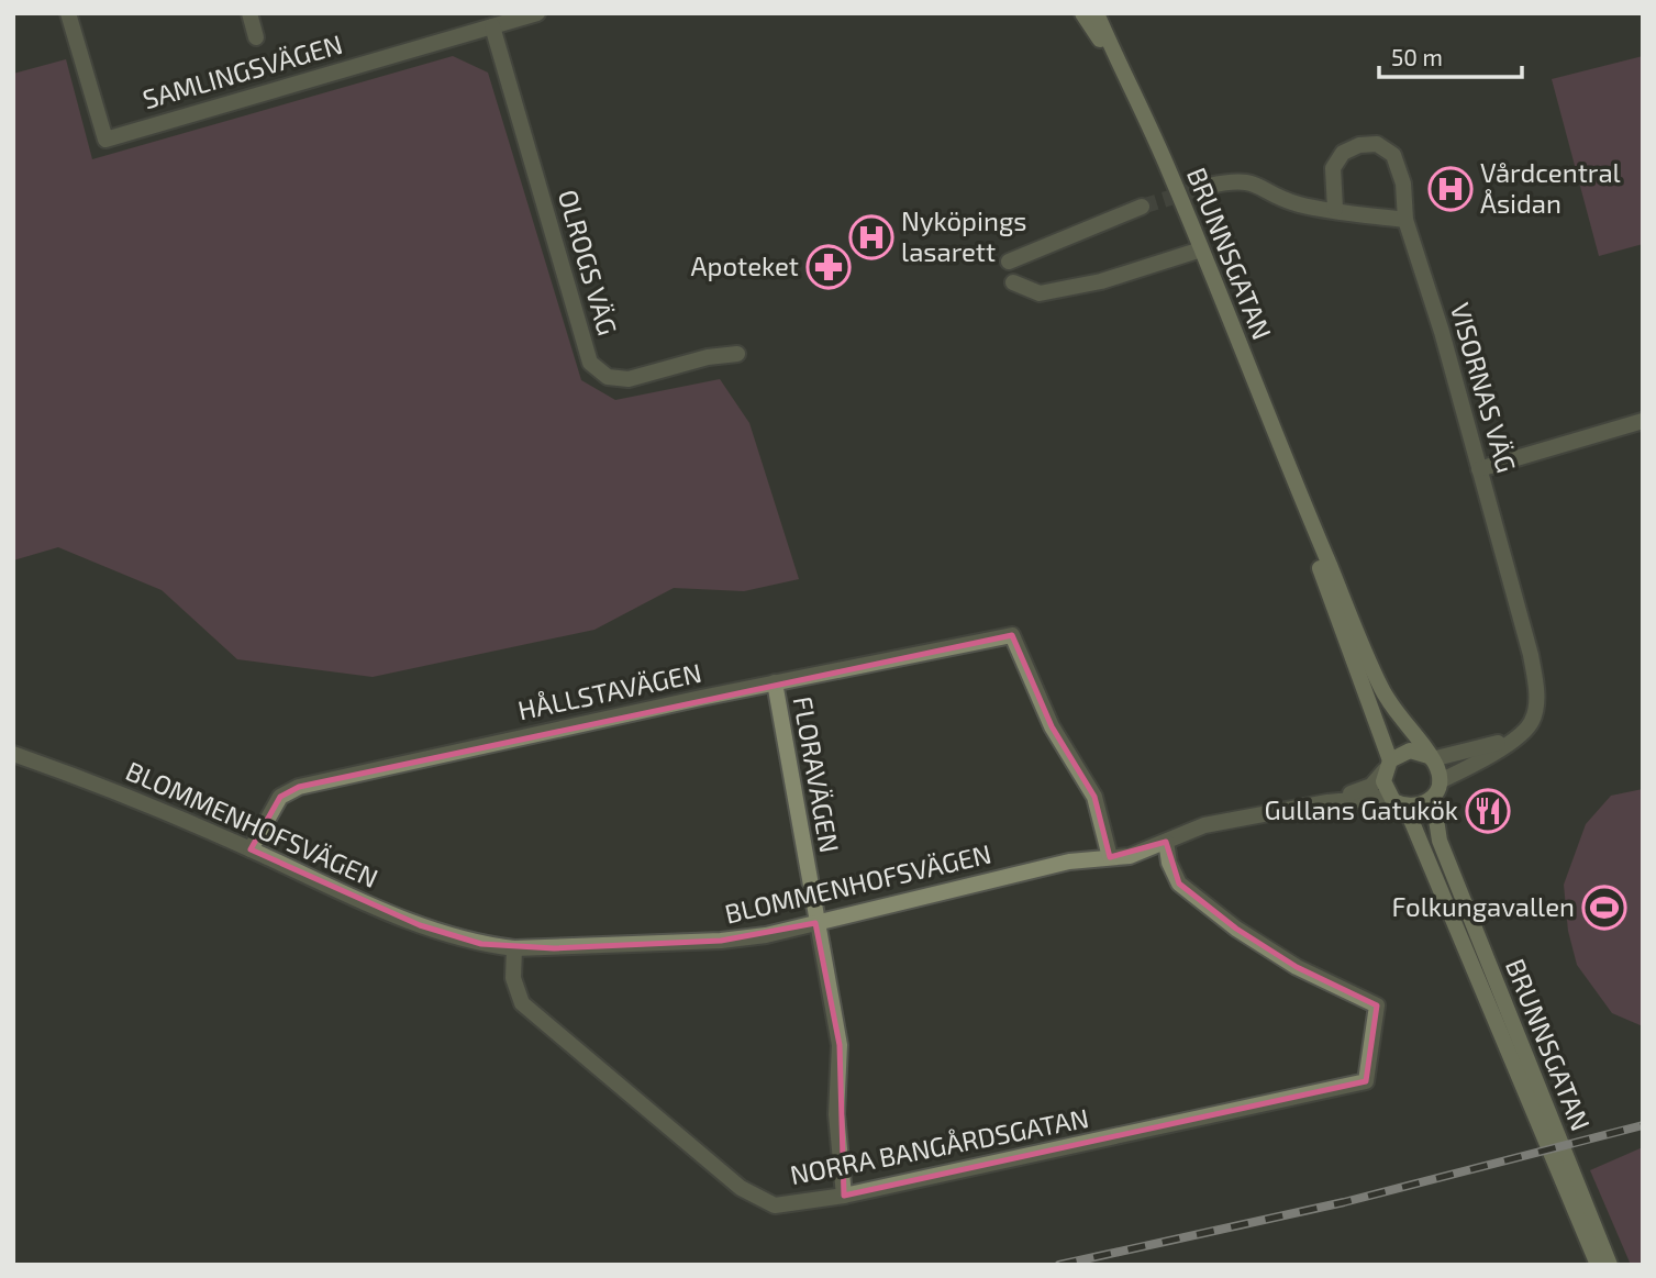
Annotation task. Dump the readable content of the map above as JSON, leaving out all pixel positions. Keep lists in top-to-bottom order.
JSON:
{
  "streets": {
    "main road": ["BRUNNSGATAN"],
    "street": [
      "SAMLINGSVÄGEN",
      "OLROGS VÄG",
      "VISORNAS VÄG",
      "HÅLLSTAVÄGEN",
      "FLORAVÄGEN",
      "BLOMMENHOFSVÄGEN",
      "NORRA BANGÅRDSGATAN"
    ]
  },
  "crossings": [
    ["SAMLINGSVÄGEN", "OLROGS VÄG"],
    ["BRUNNSGATAN", "VISORNAS VÄG"],
    ["BRUNNSGATAN", "BLOMMENHOFSVÄGEN"],
    ["VISORNAS VÄG", "BLOMMENHOFSVÄGEN"],
    ["HÅLLSTAVÄGEN", "FLORAVÄGEN"],
    ["HÅLLSTAVÄGEN", "BLOMMENHOFSVÄGEN"],
    ["FLORAVÄGEN", "BLOMMENHOFSVÄGEN"],
    ["FLORAVÄGEN", "NORRA BANGÅRDSGATAN"],
    ["BLOMMENHOFSVÄGEN", "NORRA BANGÅRDSGATAN"]
  ],
  "places": {
    "hospital": ["Vårdcentral Åsidan", "Nyköpings lasarett"],
    "pharmacy": ["Apoteket"],
    "restaurant": ["Gullans Gatukök"],
    "sports": ["Folkungavallen"]
  },
  "scale_bar": "50 m"
}
